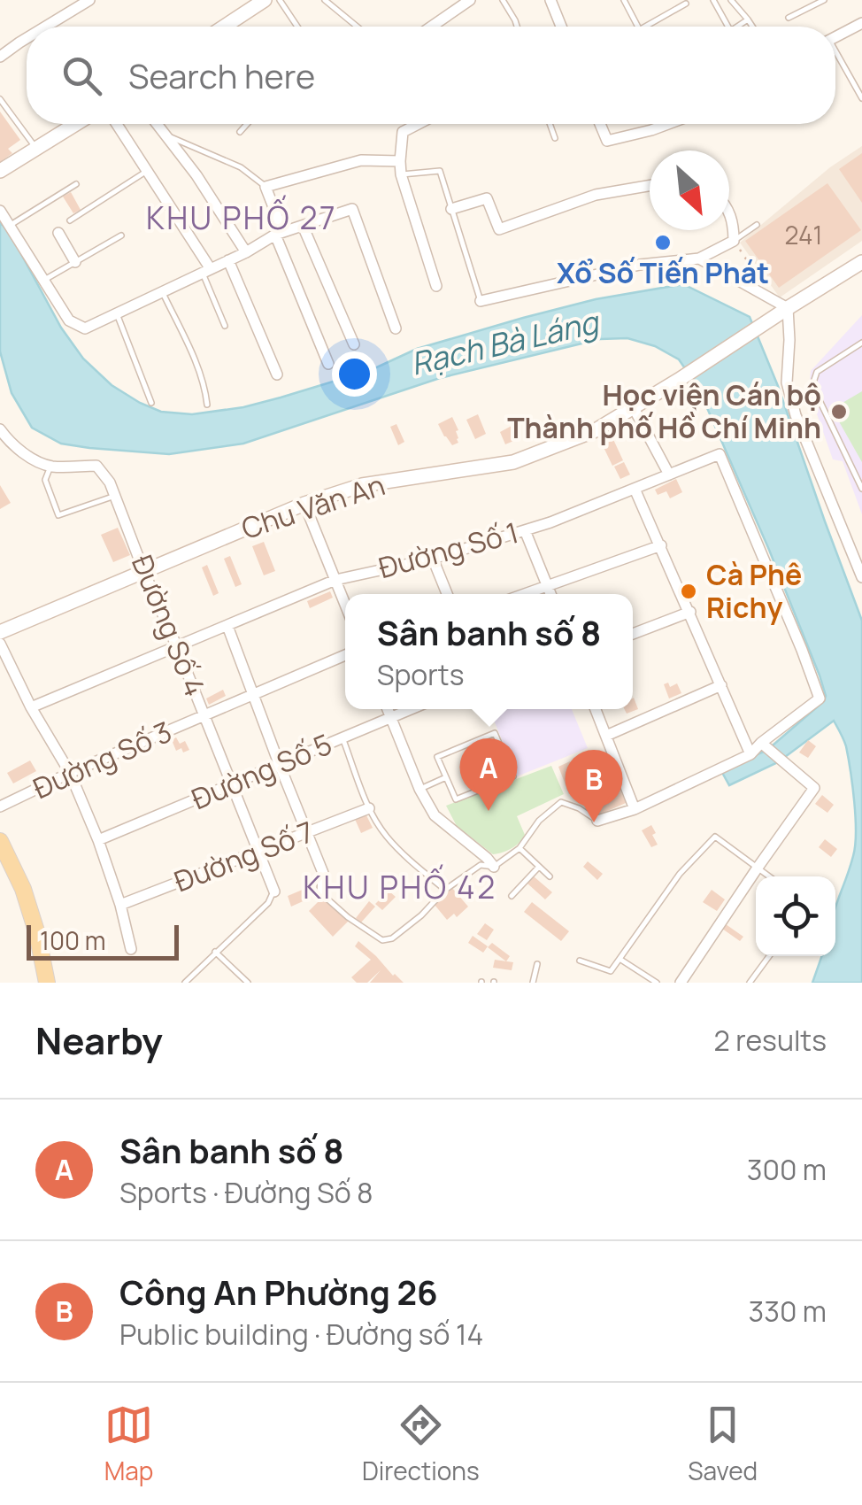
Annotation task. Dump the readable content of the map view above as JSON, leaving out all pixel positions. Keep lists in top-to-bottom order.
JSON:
{
  "streets": {
    "street": [
      "Chu Văn An",
      "Đường Số 1",
      "Đường Số 4",
      "Đường Số 3",
      "Đường Số 5",
      "Đường Số 7"
    ]
  },
  "crossings": [
    ["Chu Văn An", "Đường Số 4"],
    ["Đường Số 1", "Đường Số 4"],
    ["Đường Số 4", "Đường Số 3"],
    ["Đường Số 4", "Đường Số 5"],
    ["Đường Số 4", "Đường Số 7"]
  ],
  "districts": ["KHU PHỐ 27", "KHU PHỐ 42"],
  "water": ["Rạch Bà Láng"],
  "places": ["Xổ Số Tiến Phát", "Học viện Cán bộ Thành phố Hồ Chí Minh", "Cà Phê Richy"],
  "house_numbers": ["241"],
  "scale_bar": "100 m",
  "north": "bottom right",
  "page": {
    "search": "Search here",
    "popup": ["Sân banh số 8", "Sports"],
    "pins": ["A", "B"],
    "scale": "100 m",
    "heading": ["Nearby", "2 results"],
    "list": [
      {
        "mark": "A",
        "name": "Sân banh số 8",
        "note": "Sports · Đường Số 8",
        "value": "300 m"
      },
      {
        "mark": "B",
        "name": "Công An Phường 26",
        "note": "Public building · Đường số 14",
        "value": "330 m"
      }
    ],
    "nav": ["Map", "Directions", "Saved"]
  }
}
